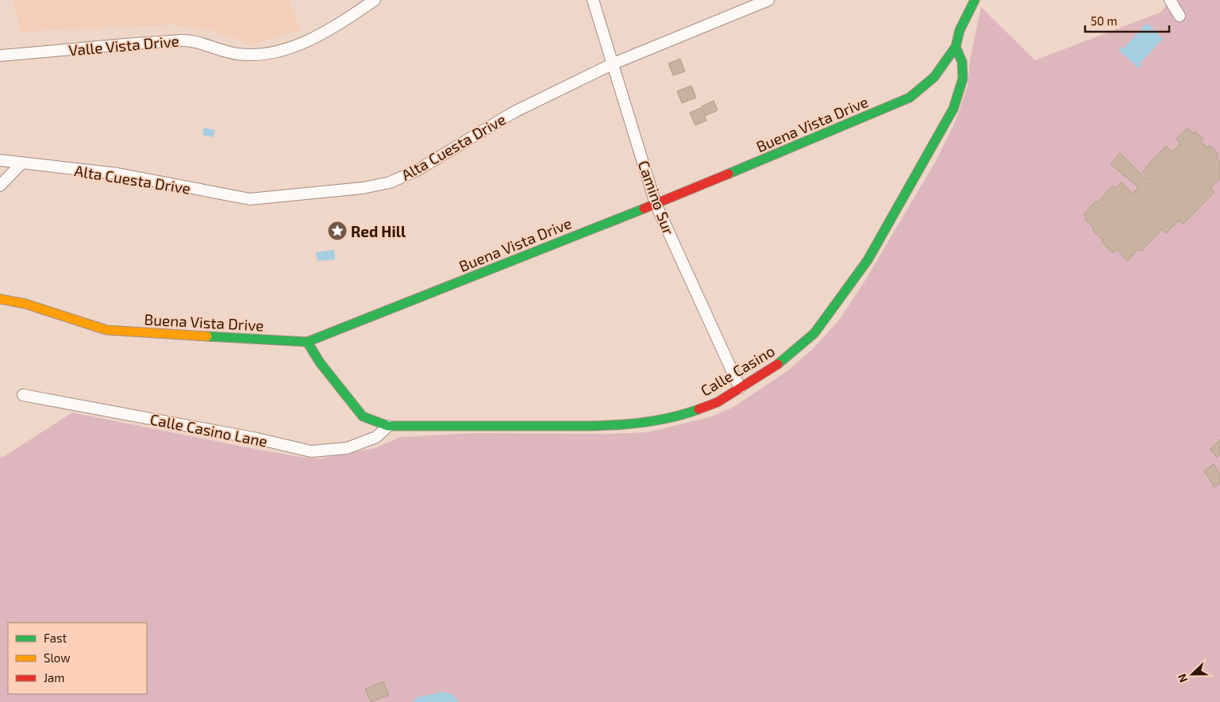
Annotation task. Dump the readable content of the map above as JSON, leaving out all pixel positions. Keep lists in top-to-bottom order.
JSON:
{
  "streets": {
    "street": [
      "Valle Vista Drive",
      "Buena Vista Drive",
      "Alta Cuesta Drive",
      "Camino Sur",
      "Calle Casino",
      "Calle Casino Lane"
    ]
  },
  "crossings": [
    ["Buena Vista Drive", "Camino Sur"],
    ["Buena Vista Drive", "Calle Casino"],
    ["Alta Cuesta Drive", "Camino Sur"],
    ["Camino Sur", "Calle Casino"],
    ["Calle Casino", "Calle Casino Lane"]
  ],
  "places": {
    "place": ["Red Hill"]
  },
  "legend": ["Fast", "Slow", "Jam"],
  "scale_bar": "50 m",
  "north": "left"
}
